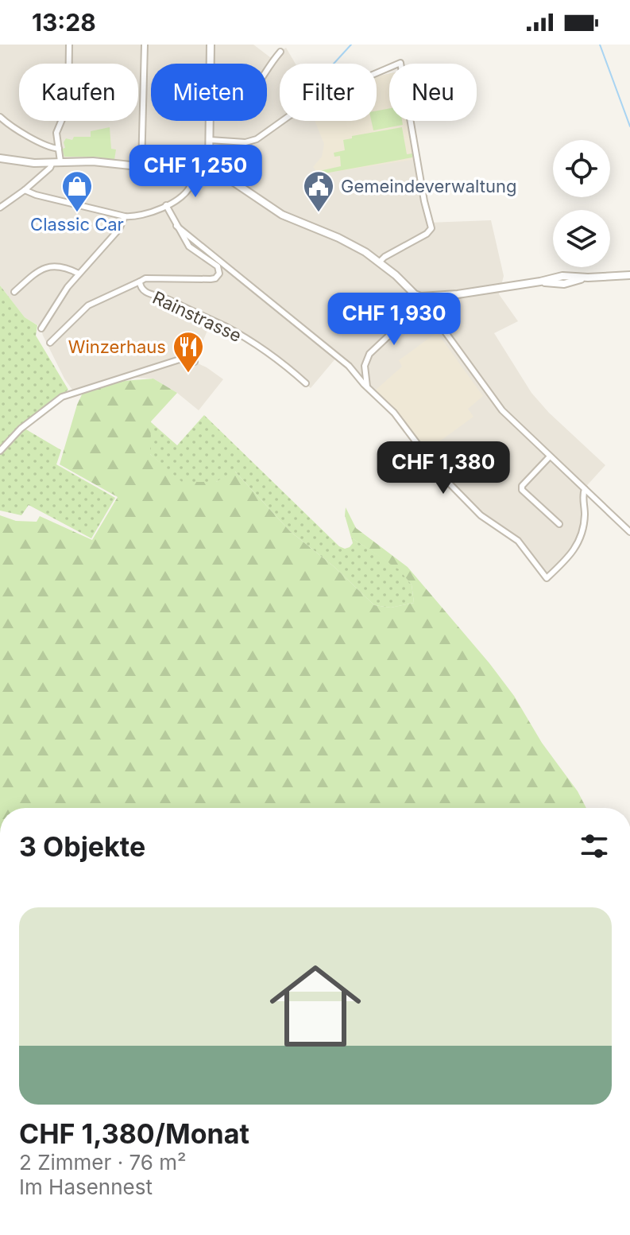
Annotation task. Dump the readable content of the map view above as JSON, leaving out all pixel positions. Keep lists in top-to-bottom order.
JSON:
{
  "streets": {
    "street": ["Rainstrasse"]
  },
  "places": {
    "shop": ["Classic Car"],
    "public building": ["Gemeindeverwaltung"],
    "restaurant": ["Winzerhaus"]
  },
  "page": {
    "status": "13:28",
    "chip": [
      "Kaufen",
      "Mieten",
      "Filter",
      "Neu"
    ],
    "price": ["CHF 1,250", "CHF 1,930", "CHF 1,380"],
    "heading": "3 Objekte",
    "list": [
      {
        "name": "CHF 1,380/Monat",
        "note": "2 Zimmer · 76 m² · Im Hasennest"
      }
    ]
  }
}
